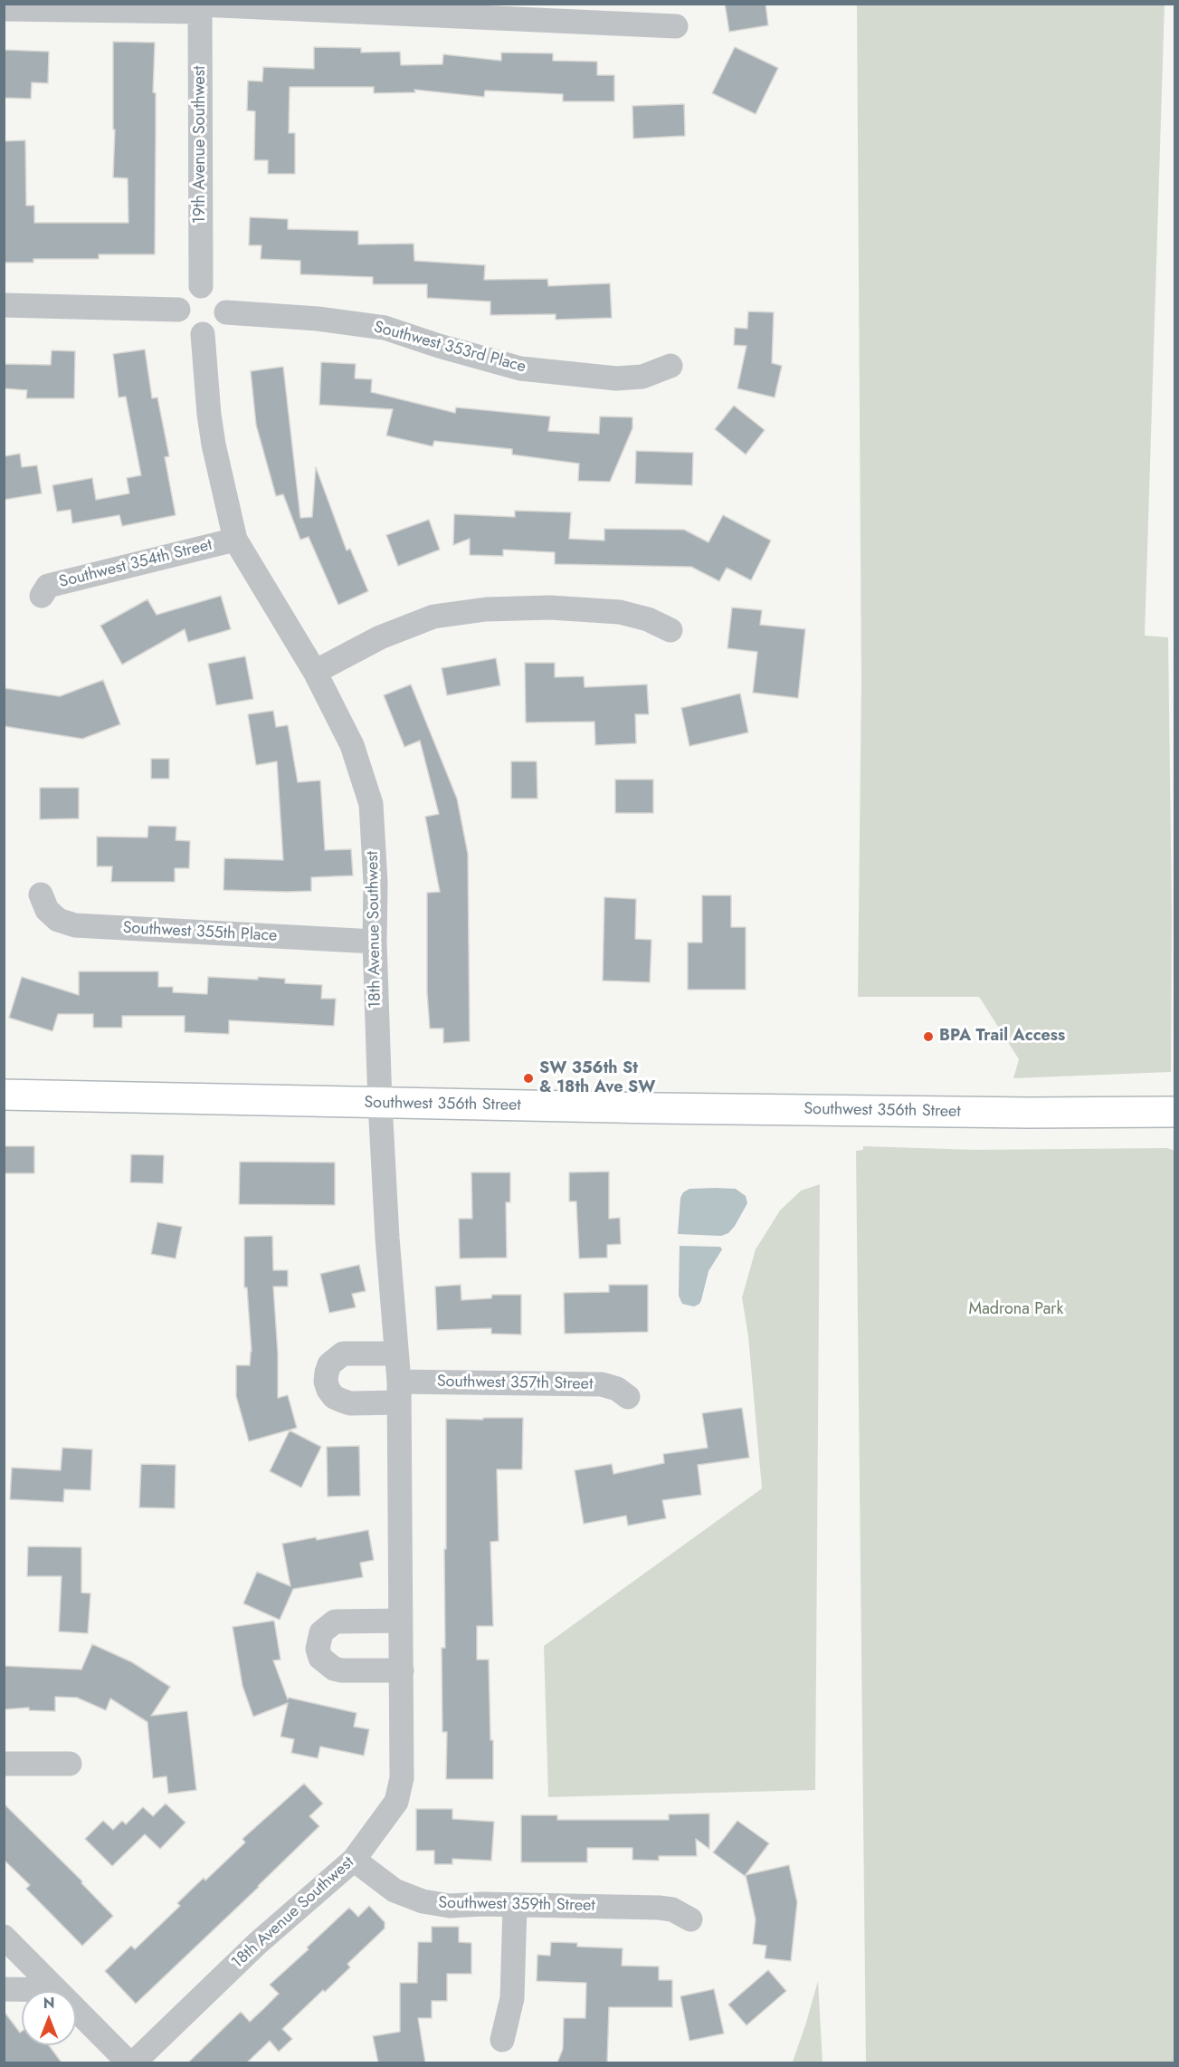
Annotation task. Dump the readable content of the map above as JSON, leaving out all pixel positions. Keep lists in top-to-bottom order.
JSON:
{
  "streets": {
    "main road": ["Southwest 356th Street"],
    "street": [
      "19th Avenue Southwest",
      "Southwest 353rd Place",
      "Southwest 354th Street",
      "18th Avenue Southwest",
      "Southwest 355th Place",
      "Southwest 357th Street",
      "Southwest 359th Street"
    ]
  },
  "crossings": [
    ["19th Avenue Southwest", "Southwest 353rd Place"],
    ["Southwest 354th Street", "18th Avenue Southwest"],
    ["18th Avenue Southwest", "Southwest 355th Place"],
    ["18th Avenue Southwest", "Southwest 356th Street"],
    ["18th Avenue Southwest", "Southwest 357th Street"],
    ["18th Avenue Southwest", "Southwest 359th Street"]
  ],
  "parks": ["Madrona Park"],
  "places": ["BPA Trail Access", "SW 356th St & 18th Ave SW"],
  "north": "top"
}
